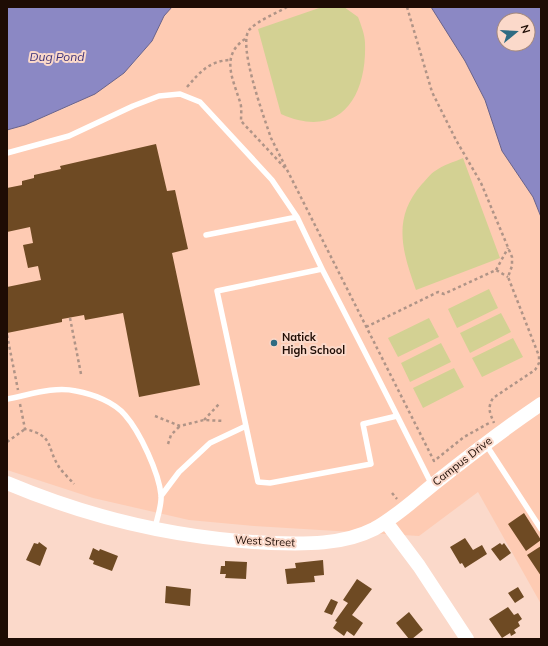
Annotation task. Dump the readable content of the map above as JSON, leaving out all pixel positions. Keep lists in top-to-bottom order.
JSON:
{
  "streets": {
    "street": ["Campus Drive", "West Street"]
  },
  "crossings": [
    ["Campus Drive", "West Street"]
  ],
  "water": ["Dug Pond"],
  "places": ["Natick High School"],
  "north": "right"
}
